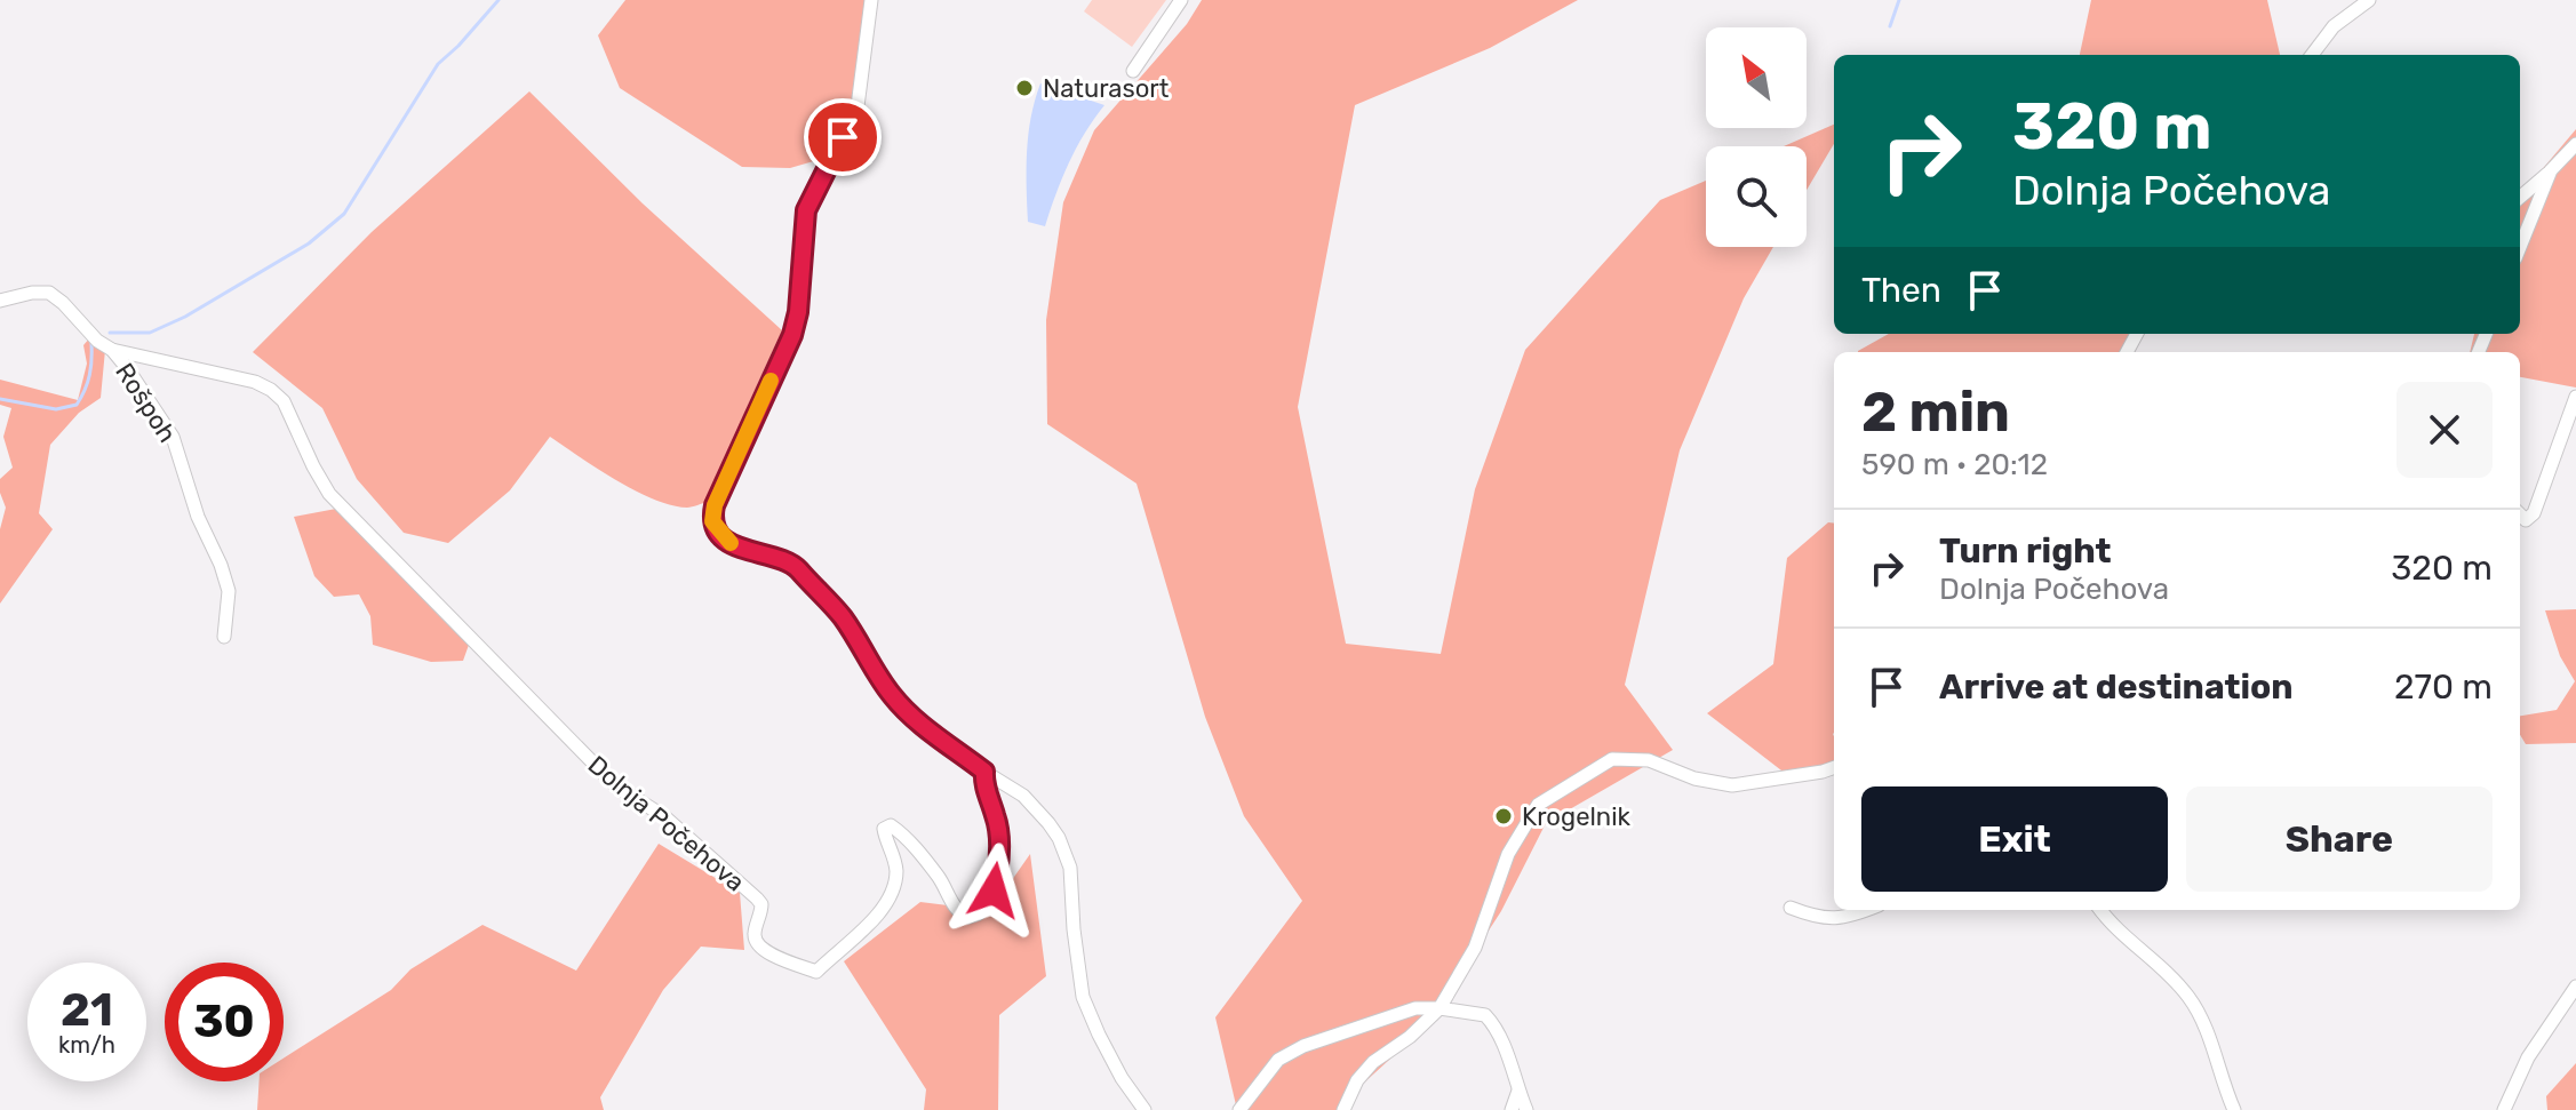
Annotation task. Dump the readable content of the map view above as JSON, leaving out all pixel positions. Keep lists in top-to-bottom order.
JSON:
{
  "streets": {
    "street": ["Rošpoh", "Dolnja Počehova"]
  },
  "crossings": [
    ["Rošpoh", "Dolnja Počehova"]
  ],
  "places": ["Naturasort", "Krogelnik"],
  "north": "top left",
  "page": {
    "turn": ["320 m", "Dolnja Počehova"],
    "then": "Then",
    "heading": ["2 min", "590 m · 20:12"],
    "list": [
      {
        "name": "Turn right",
        "note": "Dolnja Počehova",
        "value": "320 m"
      },
      {
        "name": "Arrive at destination",
        "value": "270 m"
      }
    ],
    "buttons": ["Exit", "Share"],
    "speed": "21 km/h",
    "limit": "30"
  }
}
